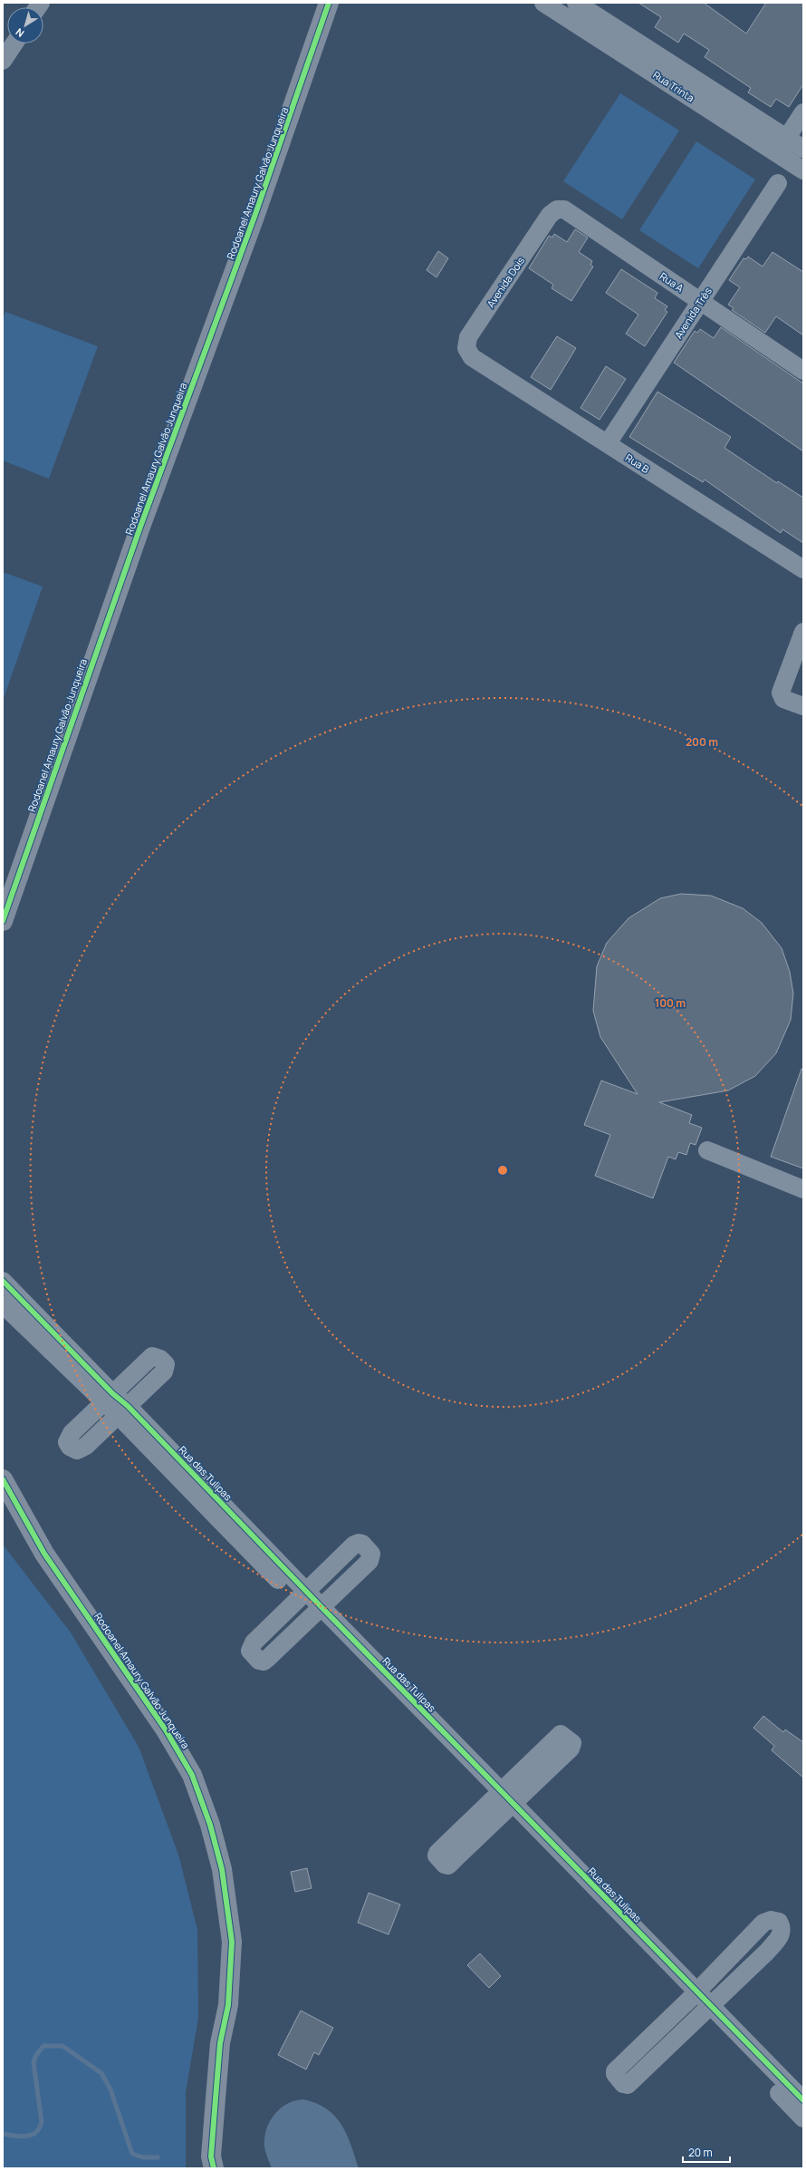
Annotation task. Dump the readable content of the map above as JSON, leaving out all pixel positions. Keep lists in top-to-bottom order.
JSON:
{
  "streets": {
    "main road": ["Rodoanel Amaury Galvão Junqueira"],
    "street": [
      "Rua Trinta",
      "Avenida Dois",
      "Rua A",
      "Avenida Três",
      "Rua B"
    ],
    "cycle path": ["Rua das Tulipas"]
  },
  "crossings": [
    ["Avenida Dois", "Rua A"],
    ["Avenida Dois", "Rua B"],
    ["Rua A", "Avenida Três"],
    ["Avenida Três", "Rua B"]
  ],
  "scale_bar": "20 m",
  "north": "bottom left",
  "rings": ["200 m", "100 m"]
}
